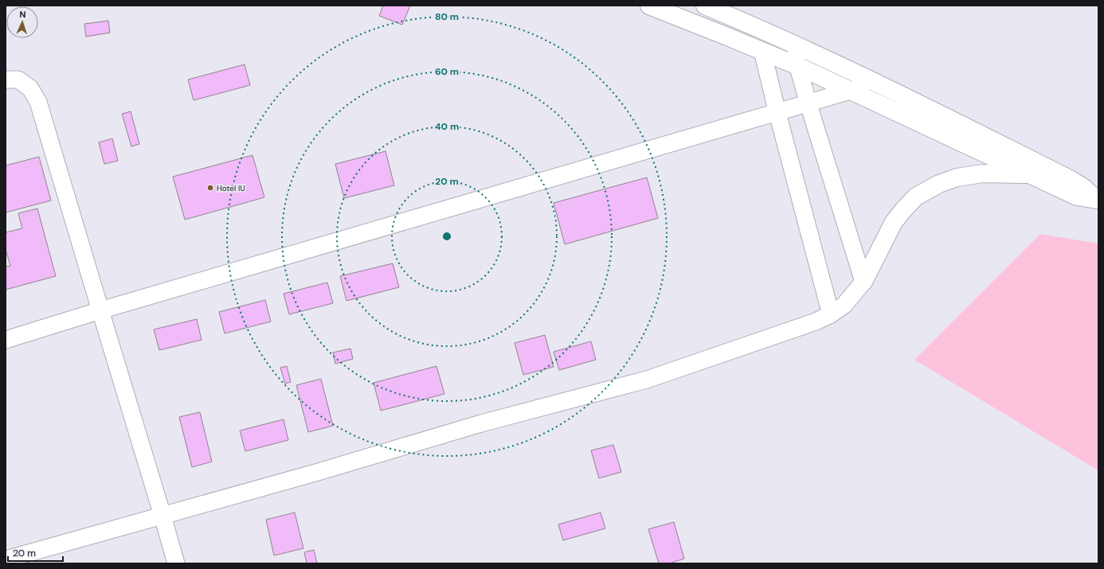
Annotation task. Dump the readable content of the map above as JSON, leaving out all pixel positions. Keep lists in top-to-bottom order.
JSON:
{
  "places": ["Hotel IU"],
  "scale_bar": "20 m",
  "north": "top",
  "rings": [
    "80 m",
    "60 m",
    "40 m",
    "20 m"
  ]
}
